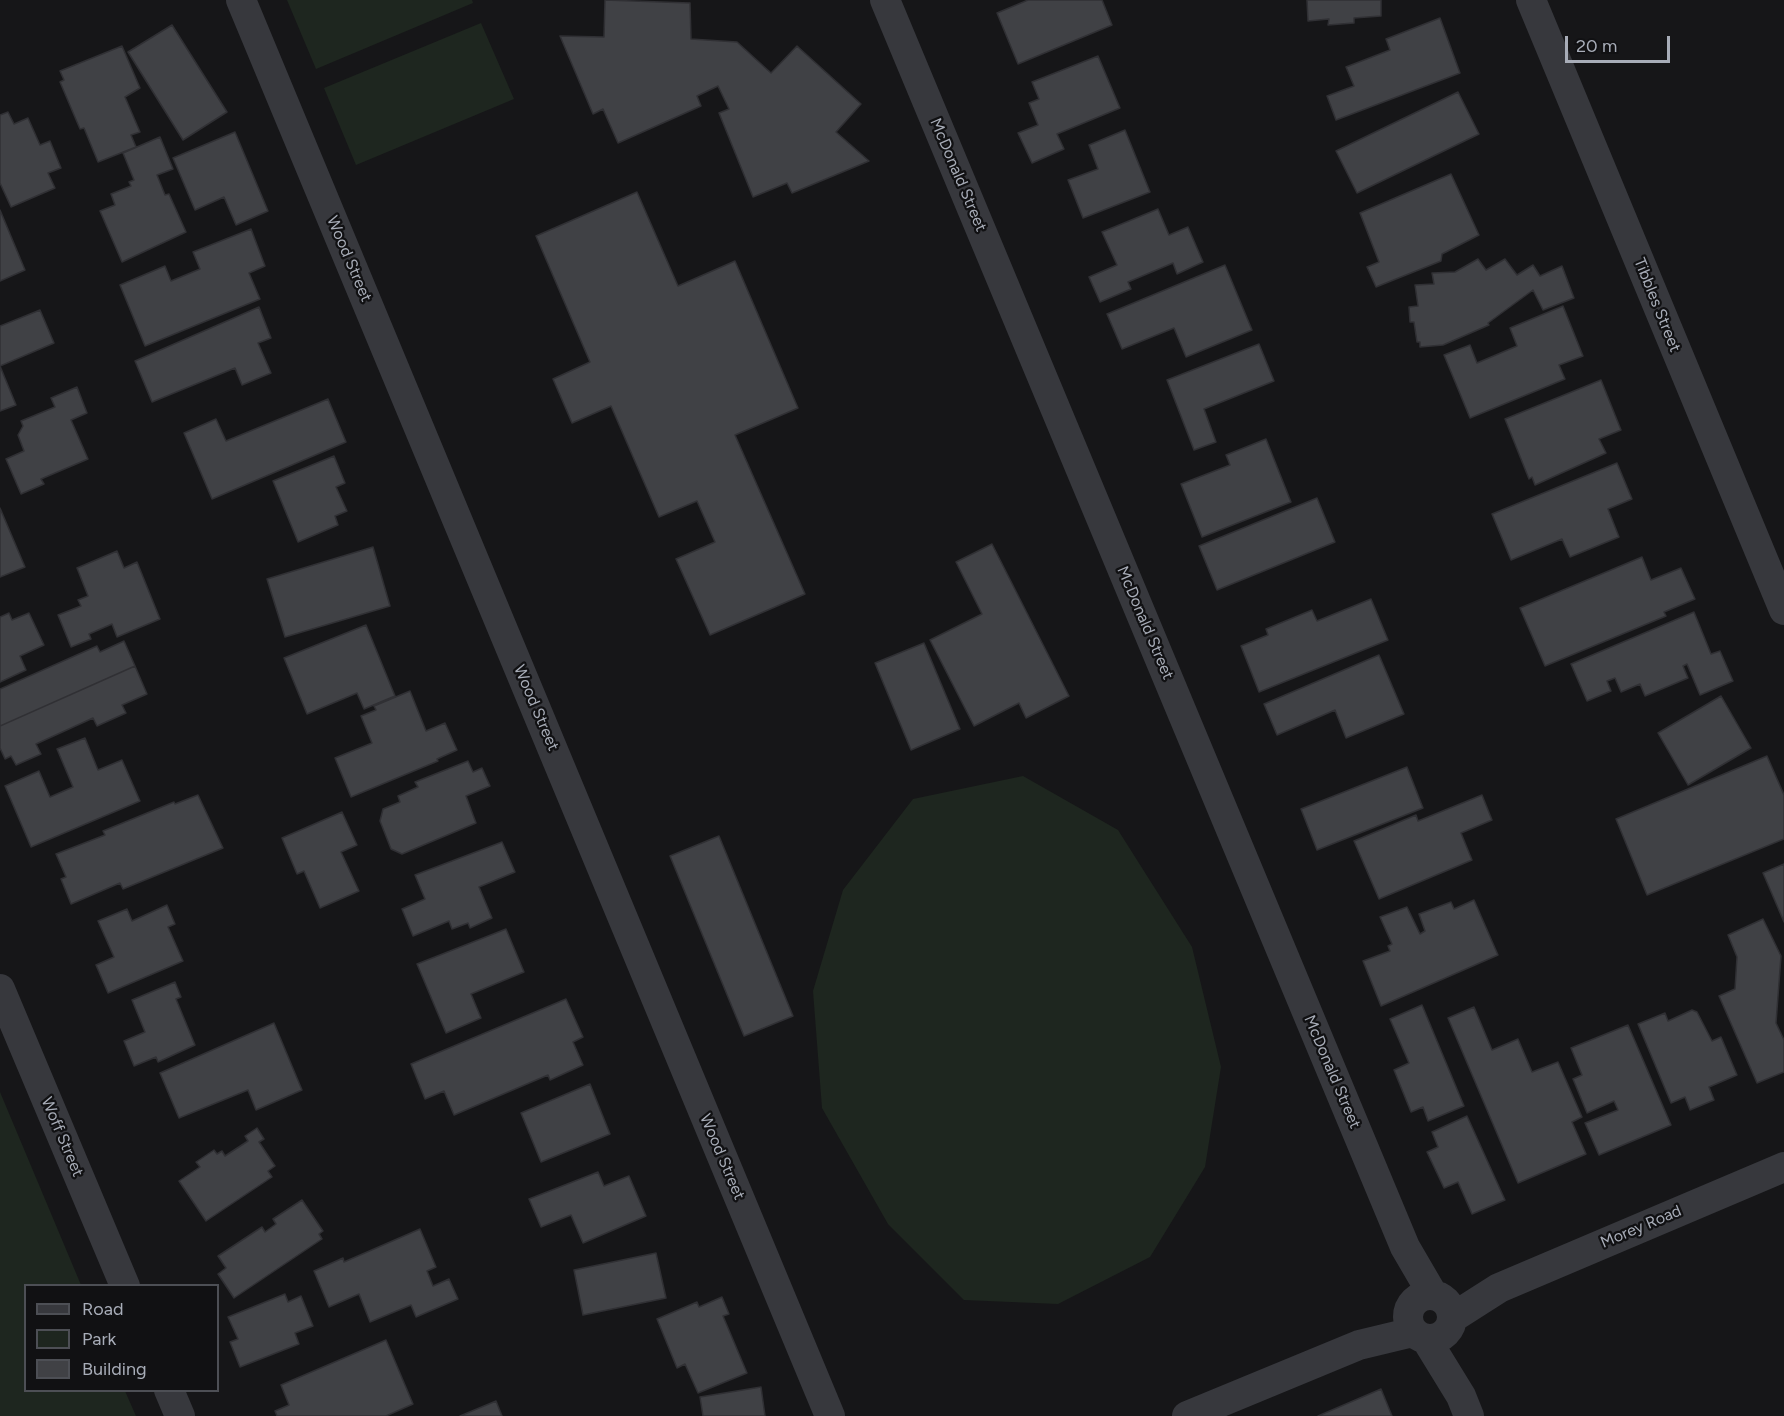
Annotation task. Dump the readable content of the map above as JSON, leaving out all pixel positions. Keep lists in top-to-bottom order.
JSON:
{
  "streets": {
    "street": [
      "McDonald Street",
      "Wood Street",
      "Tibbles Street",
      "Woff Street",
      "Morey Road"
    ]
  },
  "crossings": [
    ["McDonald Street", "Morey Road"]
  ],
  "legend": ["Road", "Park", "Building"],
  "scale_bar": "20 m"
}
